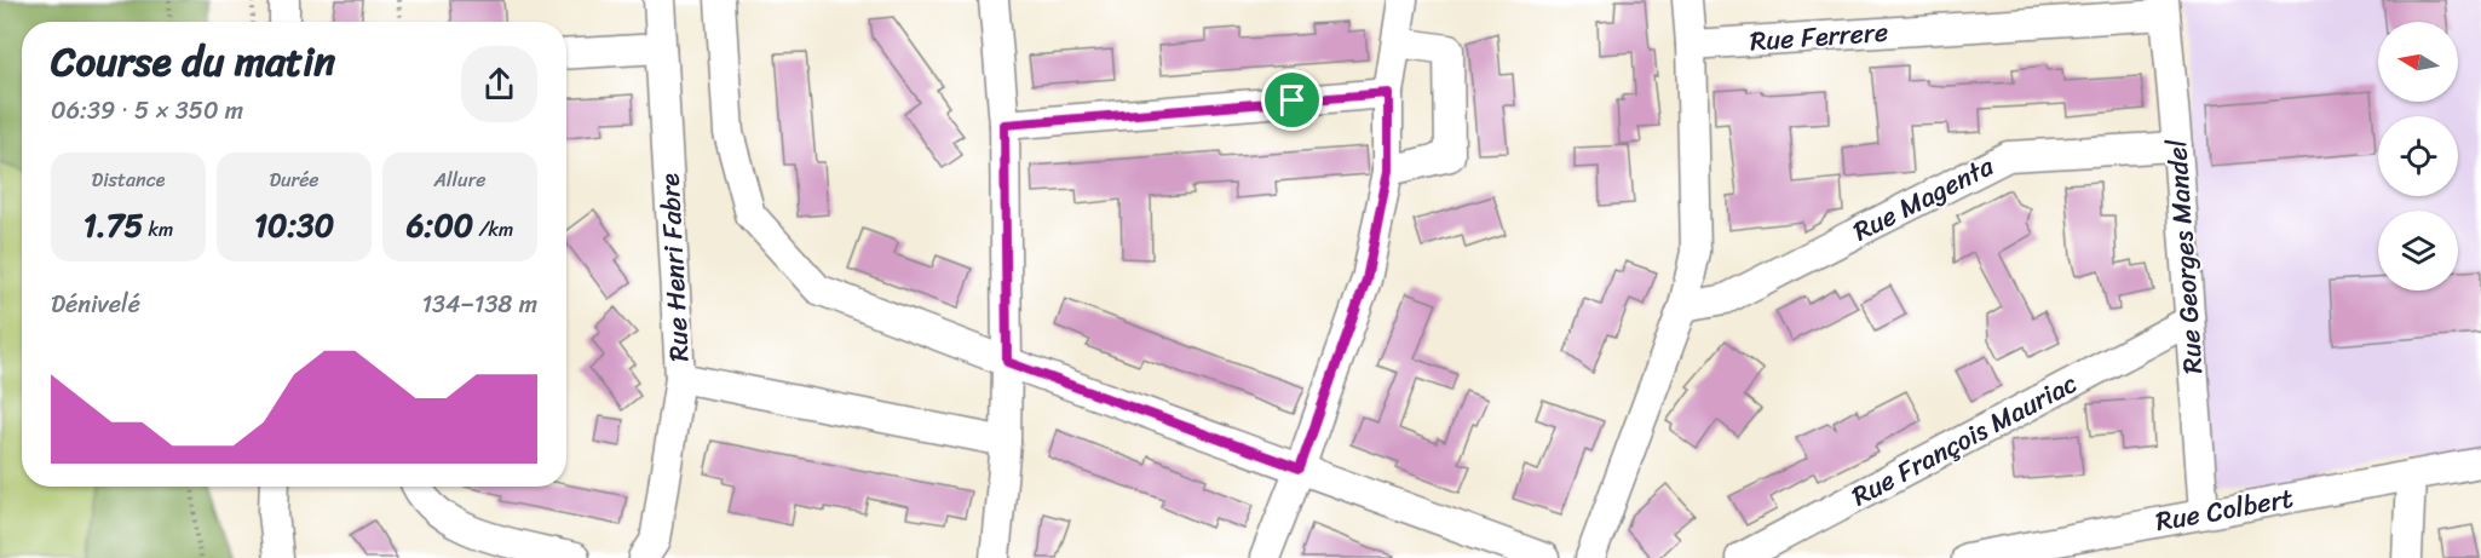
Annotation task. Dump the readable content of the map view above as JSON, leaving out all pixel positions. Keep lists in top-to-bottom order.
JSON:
{
  "streets": {
    "street": [
      "Rue Ferrere",
      "Rue Magenta",
      "Rue Georges Mandel",
      "Rue Henri Fabre",
      "Rue François Mauriac",
      "Rue Colbert"
    ]
  },
  "crossings": [
    ["Rue Ferrere", "Rue Georges Mandel"],
    ["Rue Magenta", "Rue Georges Mandel"],
    ["Rue Georges Mandel", "Rue François Mauriac"],
    ["Rue Georges Mandel", "Rue Colbert"]
  ],
  "north": "left",
  "page": {
    "heading": ["Course du matin", "06:39 · 5 × 350 m"],
    "stats": [
      ["Distance", "1.75 km"],
      ["Durée", "10:30"],
      ["Allure", "6:00 /km"]
    ],
    "chart": ["Dénivelé", "134–138 m"]
  }
}
